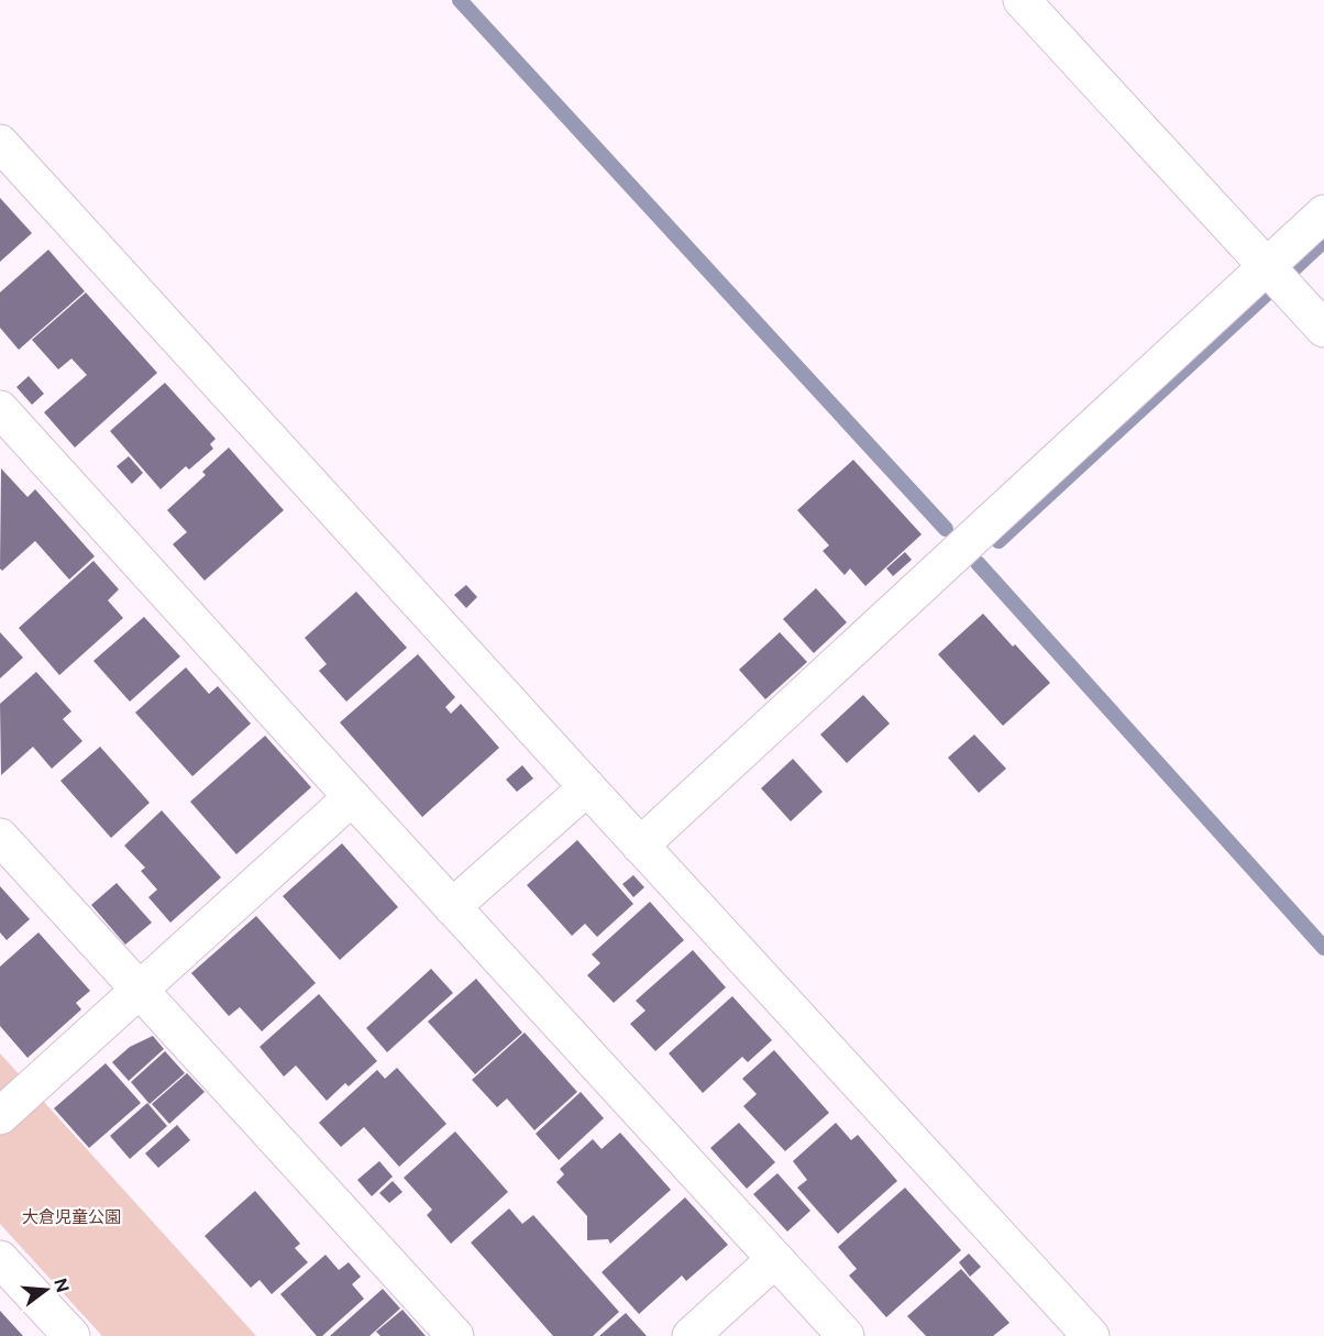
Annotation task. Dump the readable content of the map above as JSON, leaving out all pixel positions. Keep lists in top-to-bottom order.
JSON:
{
  "parks": ["大倉児童公園"],
  "north": "right"
}
